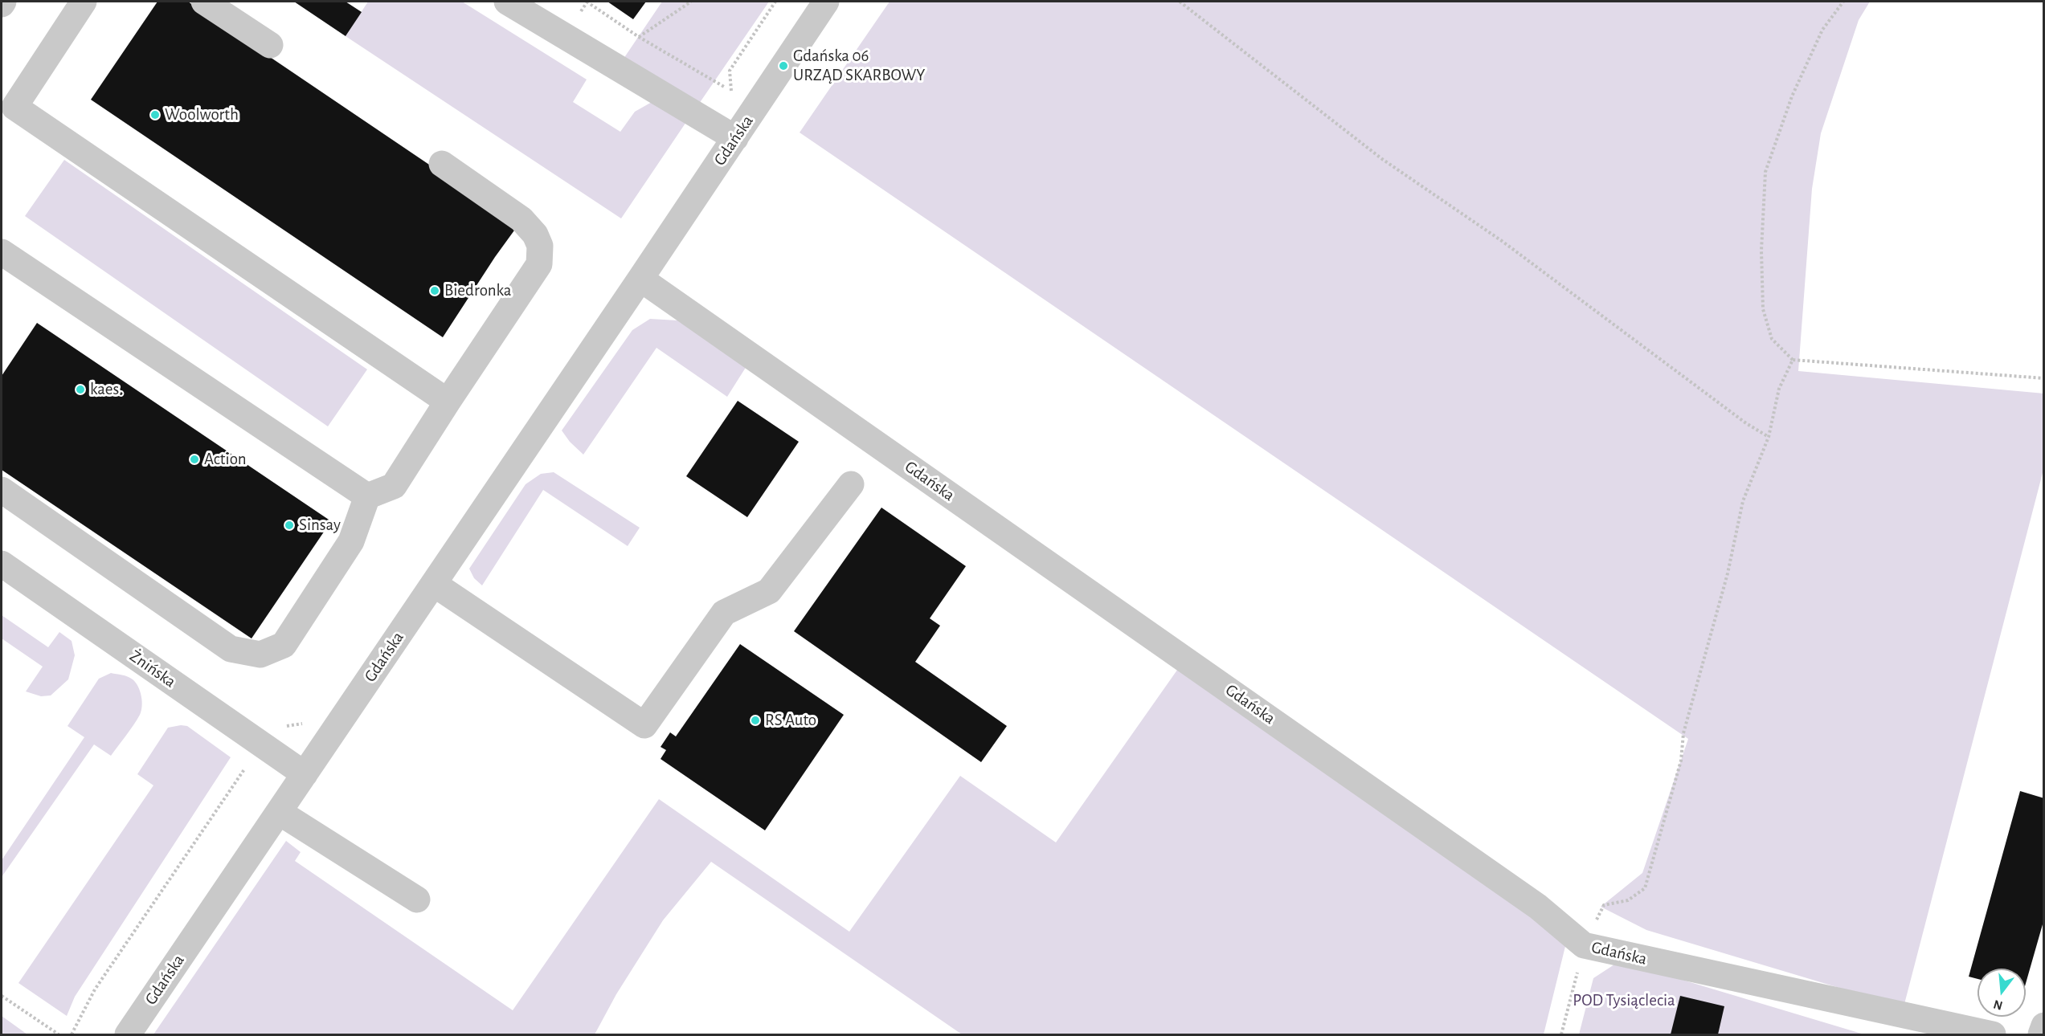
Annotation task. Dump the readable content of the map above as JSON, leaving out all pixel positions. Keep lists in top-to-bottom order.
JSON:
{
  "streets": {
    "street": ["Gdańska", "Żnińska"]
  },
  "crossings": [
    ["Gdańska", "Żnińska"]
  ],
  "parks": ["POD Tysiąclecia"],
  "places": [
    "Gdańska 06 URZĄD SKARBOWY",
    "Woolworth",
    "Biedronka",
    "kaes.",
    "Action",
    "Sinsay",
    "RS Auto"
  ],
  "north": "bottom"
}
